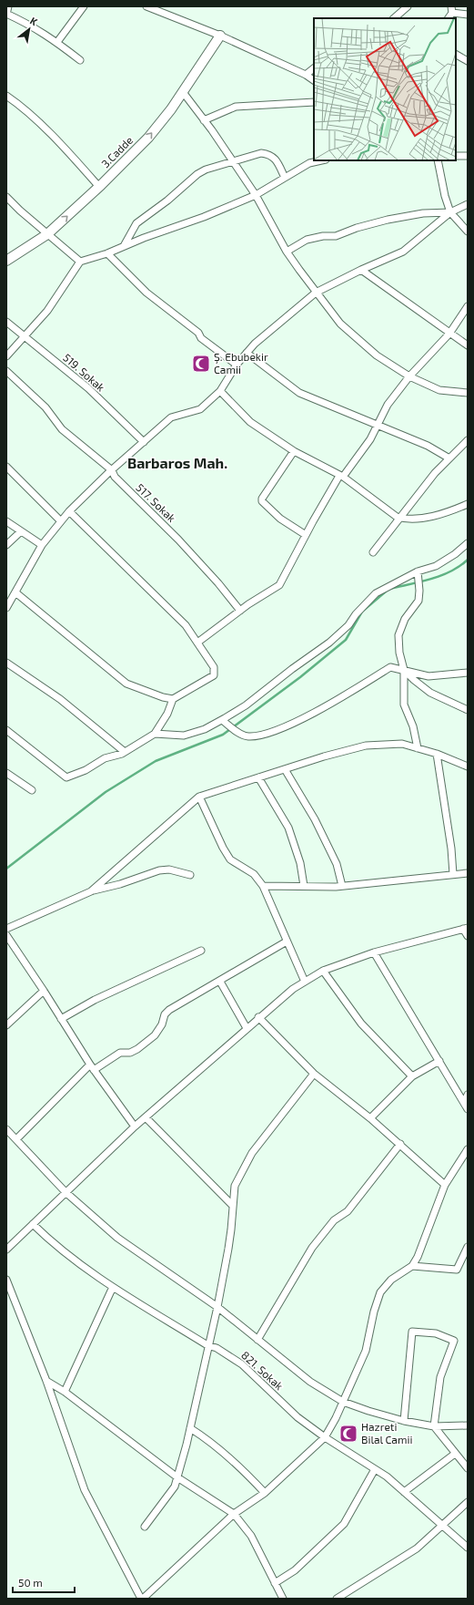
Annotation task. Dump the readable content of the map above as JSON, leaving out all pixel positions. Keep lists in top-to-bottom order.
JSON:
{
  "streets": {
    "street": [
      "3.Cadde",
      "519. Sokak",
      "517. Sokak",
      "821. Sokak"
    ]
  },
  "districts": ["Barbaros Mah."],
  "places": {
    "mosque": ["Ş. Ebubekir Camii", "Hazreti Bilal Camii"]
  },
  "scale_bar": "50 m",
  "north": "top right"
}
